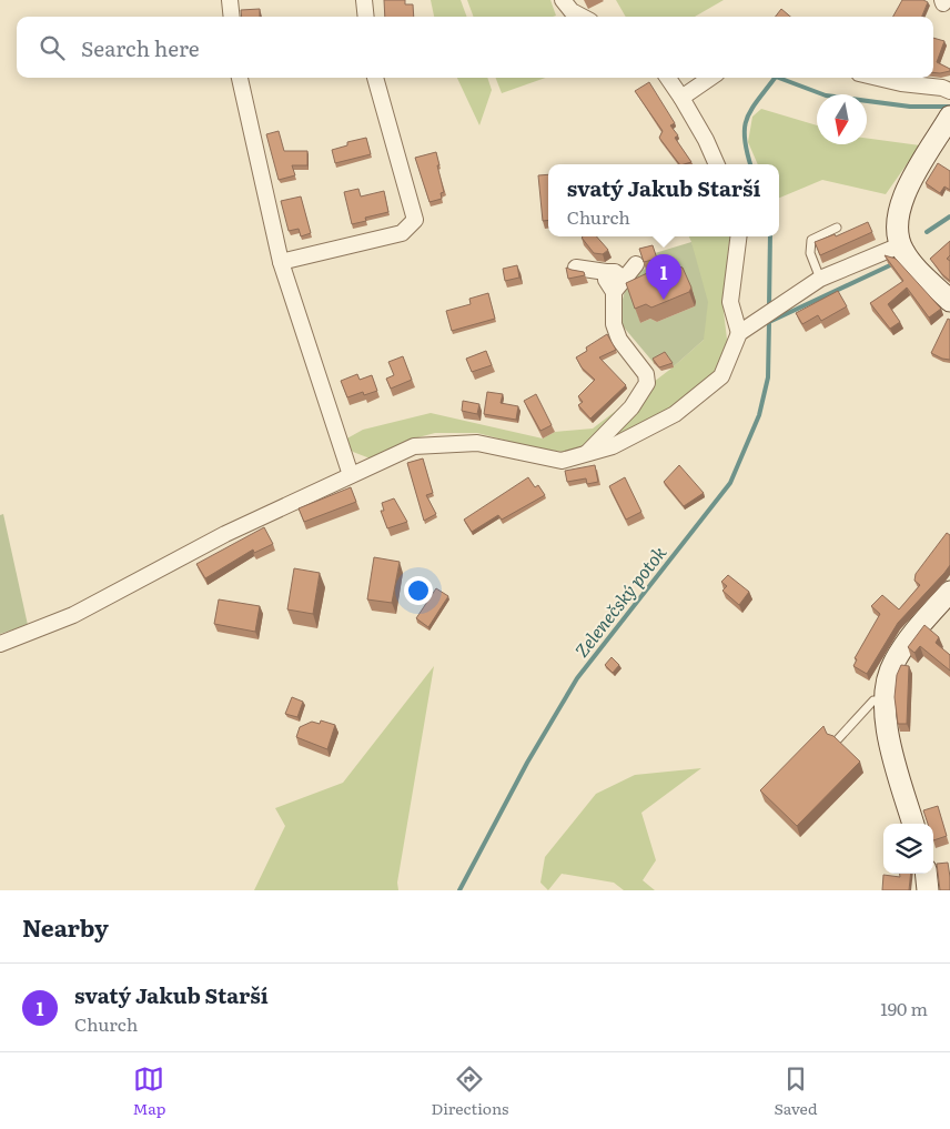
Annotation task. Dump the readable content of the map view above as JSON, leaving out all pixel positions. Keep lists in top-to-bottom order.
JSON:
{
  "water": ["Zelenečský potok"],
  "north": "bottom",
  "page": {
    "search": "Search here",
    "popup": ["svatý Jakub Starší", "Church"],
    "pins": "1",
    "heading": "Nearby",
    "list": [
      {
        "mark": "1",
        "name": "svatý Jakub Starší",
        "note": "Church",
        "value": "190 m"
      }
    ],
    "nav": ["Map", "Directions", "Saved"]
  }
}
